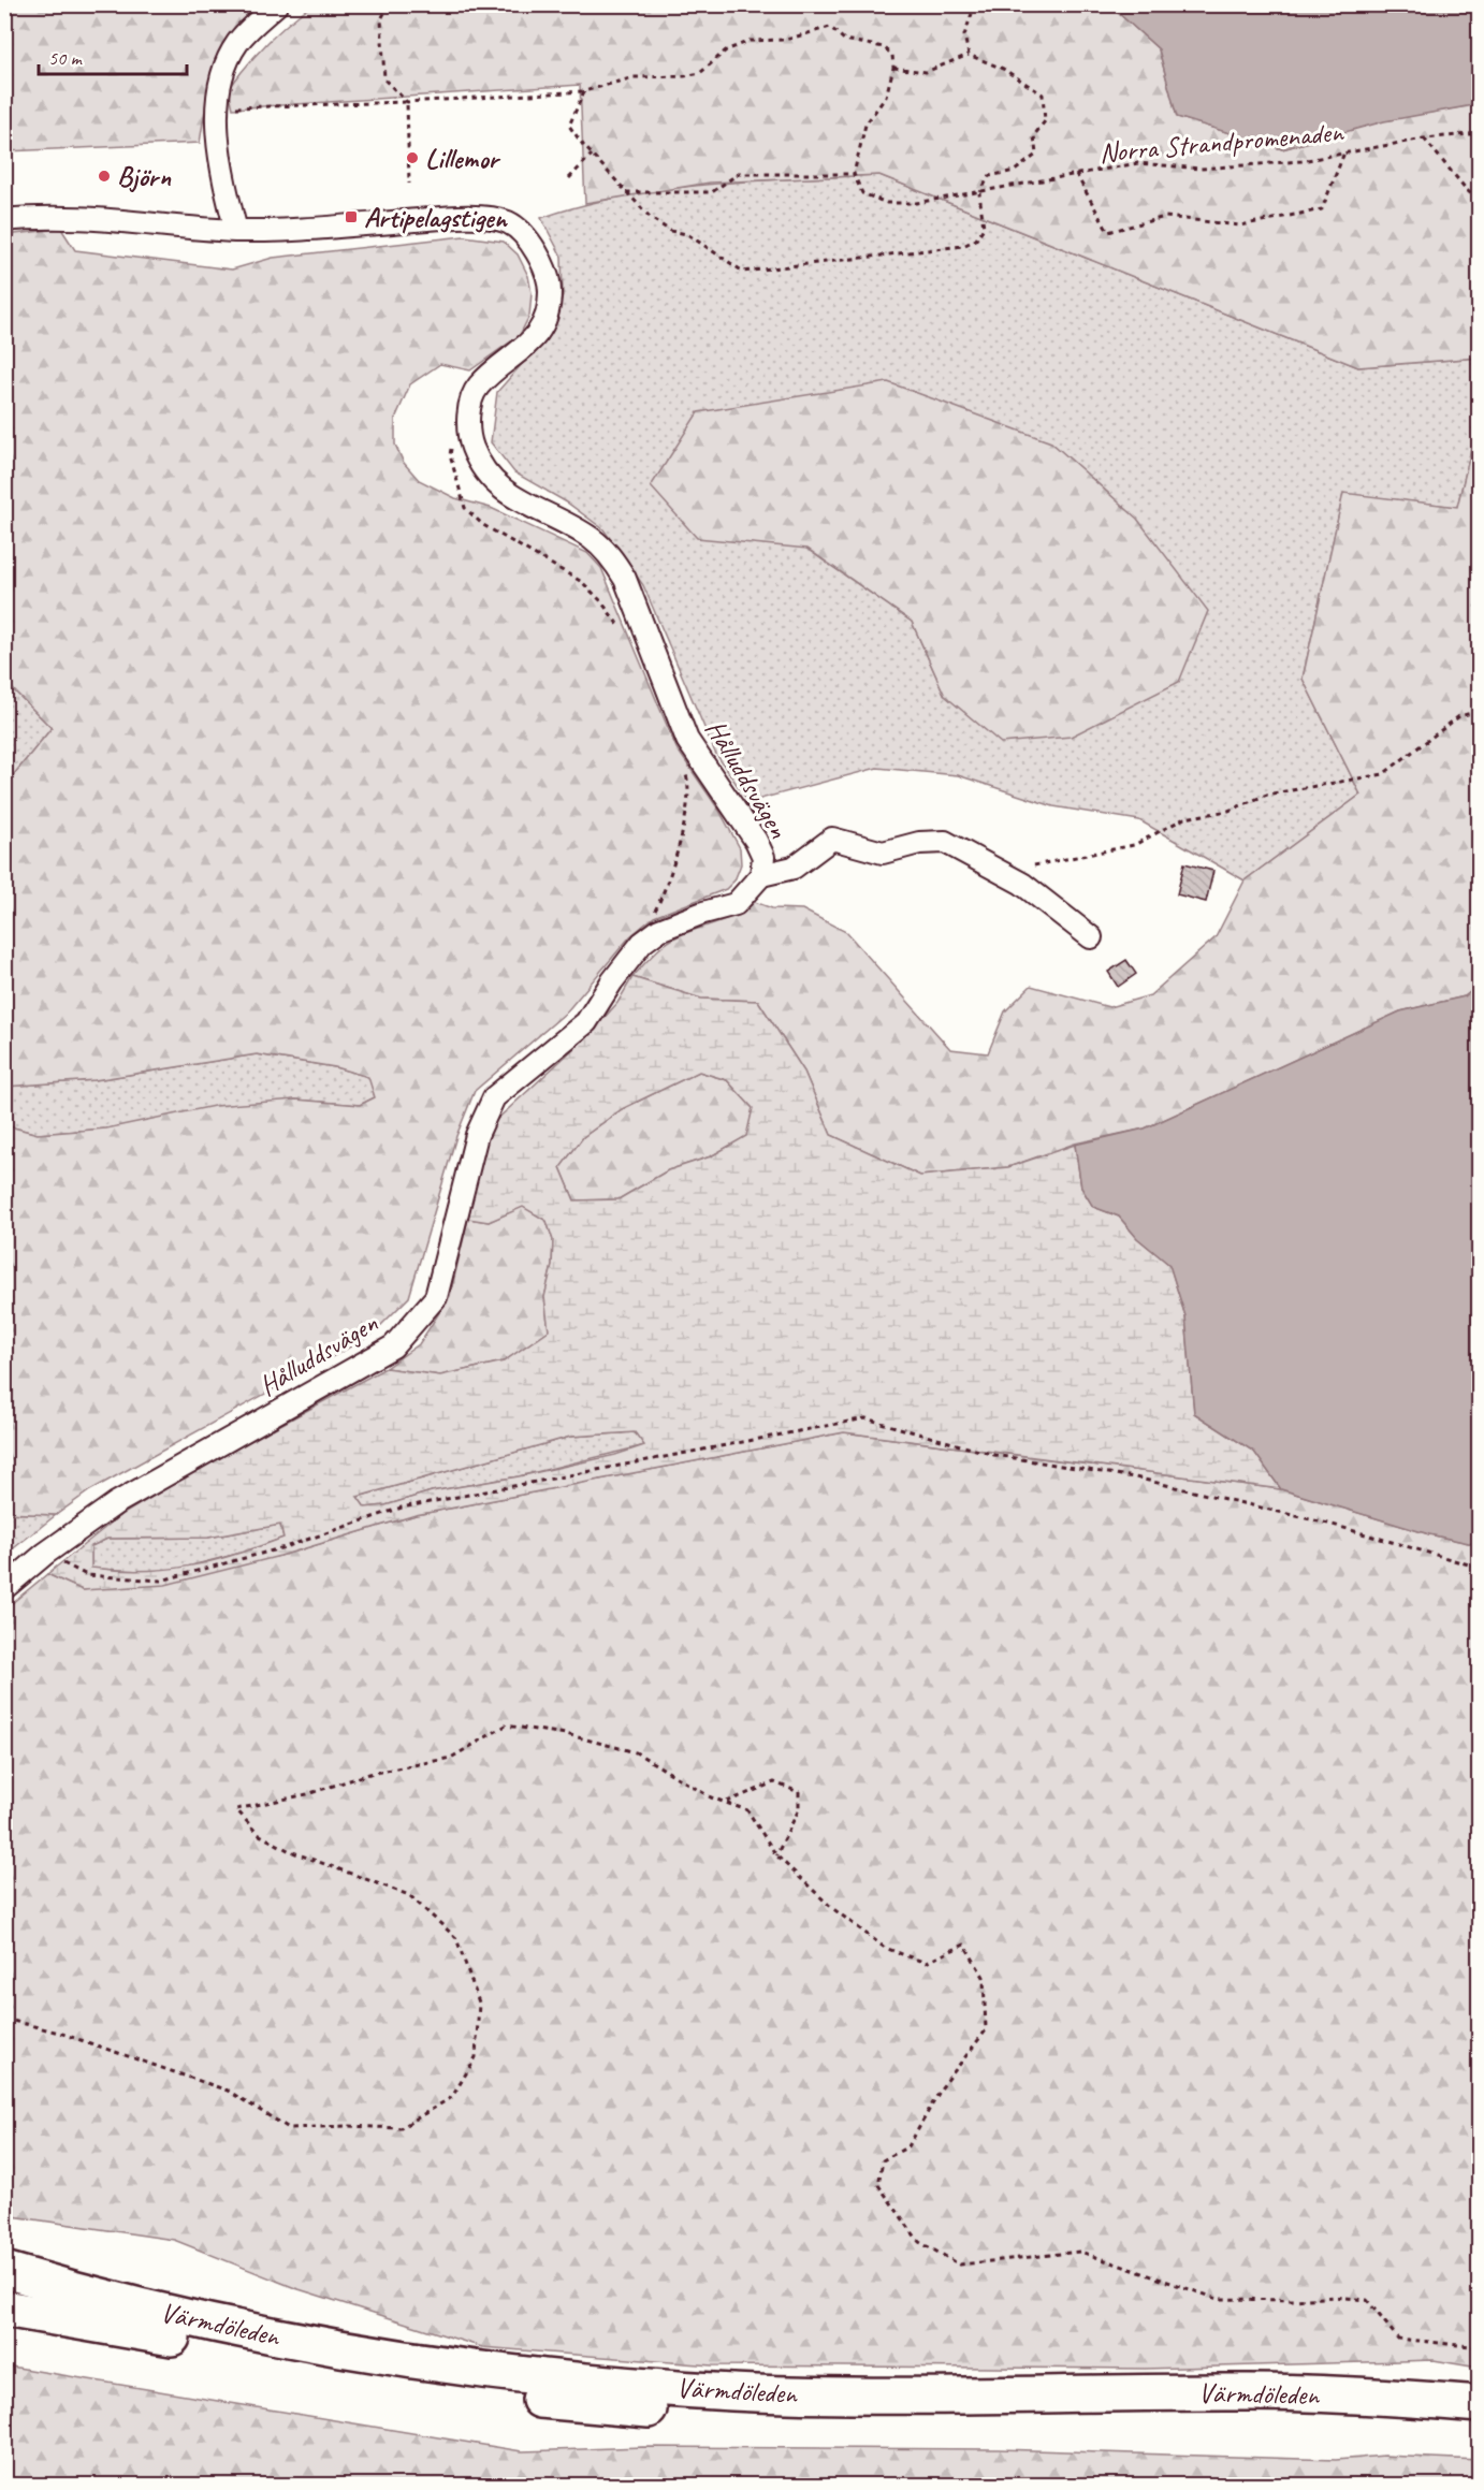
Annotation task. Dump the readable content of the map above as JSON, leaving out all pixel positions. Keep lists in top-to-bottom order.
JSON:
{
  "streets": {
    "highway": ["Värmdöleden"],
    "street": ["Hålluddsvägen"],
    "path": ["Norra Strandpromenaden"]
  },
  "places": {
    "other": ["Lillemor", "Björn"],
    "transit": ["Artipelagstigen"]
  },
  "scale_bar": "50 m"
}
